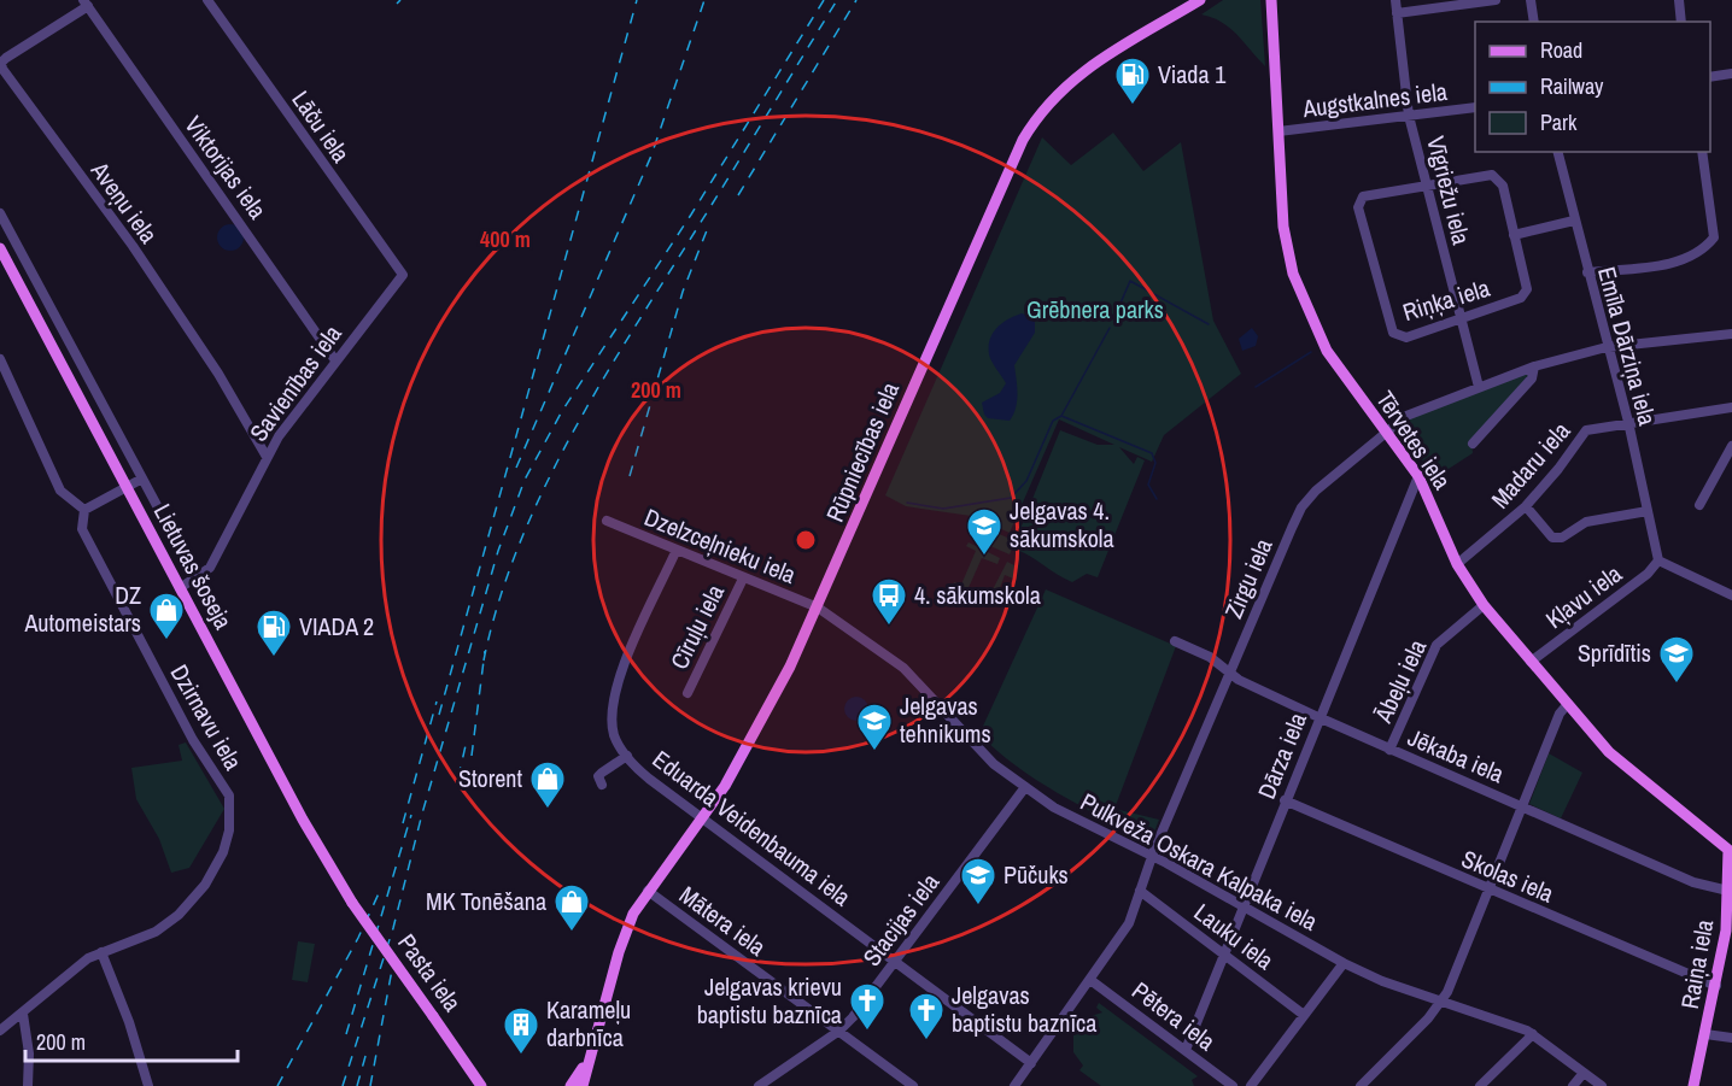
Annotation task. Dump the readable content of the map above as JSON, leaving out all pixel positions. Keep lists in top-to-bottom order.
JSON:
{
  "streets": {
    "main road": [
      "Tērvetes iela",
      "Rūpniecības iela",
      "Lietuvas šoseja",
      "Raiņa iela",
      "Pasta iela"
    ],
    "street": [
      "Augstkalnes iela",
      "Lāču iela",
      "Viktorijas iela",
      "Vīgriežu iela",
      "Aveņu iela",
      "Riņķa iela",
      "Emīla Dārziņa iela",
      "Savienības iela",
      "Madaru iela",
      "Dzelzceļnieku iela",
      "Zirgu iela",
      "Kļavu iela",
      "Cīruļu iela",
      "Ābeļu iela",
      "Dzirnavu iela",
      "Dārza iela",
      "Jēkaba iela",
      "Eduarda Veidenbauma iela",
      "Pulkveža Oskara Kalpaka iela",
      "Skolas iela",
      "Stacijas iela",
      "Mātera iela",
      "Lauku iela",
      "Pētera iela"
    ]
  },
  "crossings": [
    ["Augstkalnes iela", "Vīgriežu iela"],
    ["Augstkalnes iela", "Tērvetes iela"],
    ["Lāču iela", "Savienības iela"],
    ["Viktorijas iela", "Aveņu iela"],
    ["Viktorijas iela", "Savienības iela"],
    ["Vīgriežu iela", "Riņķa iela"],
    ["Vīgriežu iela", "Zirgu iela"],
    ["Aveņu iela", "Savienības iela"],
    ["Emīla Dārziņa iela", "Madaru iela"],
    ["Emīla Dārziņa iela", "Zirgu iela"],
    ["Emīla Dārziņa iela", "Kļavu iela"],
    ["Savienības iela", "Lietuvas šoseja"],
    ["Tērvetes iela", "Madaru iela"],
    ["Tērvetes iela", "Zirgu iela"],
    ["Tērvetes iela", "Kļavu iela"],
    ["Tērvetes iela", "Ābeļu iela"],
    ["Tērvetes iela", "Dārza iela"],
    ["Tērvetes iela", "Raiņa iela"],
    ["Rūpniecības iela", "Dzelzceļnieku iela"],
    ["Rūpniecības iela", "Eduarda Veidenbauma iela"],
    ["Rūpniecības iela", "Pulkveža Oskara Kalpaka iela"],
    ["Rūpniecības iela", "Mātera iela"],
    ["Dzelzceļnieku iela", "Cīruļu iela"],
    ["Dzelzceļnieku iela", "Eduarda Veidenbauma iela"],
    ["Dzelzceļnieku iela", "Pulkveža Oskara Kalpaka iela"],
    ["Lietuvas šoseja", "Pasta iela"],
    ["Zirgu iela", "Jēkaba iela"],
    ["Zirgu iela", "Eduarda Veidenbauma iela"],
    ["Zirgu iela", "Pulkveža Oskara Kalpaka iela"],
    ["Zirgu iela", "Lauku iela"],
    ["Zirgu iela", "Pētera iela"],
    ["Ābeļu iela", "Jēkaba iela"],
    ["Dārza iela", "Jēkaba iela"],
    ["Dārza iela", "Pulkveža Oskara Kalpaka iela"],
    ["Dārza iela", "Skolas iela"],
    ["Dārza iela", "Lauku iela"],
    ["Dārza iela", "Pētera iela"],
    ["Jēkaba iela", "Raiņa iela"],
    ["Eduarda Veidenbauma iela", "Stacijas iela"],
    ["Pulkveža Oskara Kalpaka iela", "Stacijas iela"],
    ["Skolas iela", "Raiņa iela"],
    ["Stacijas iela", "Mātera iela"]
  ],
  "parks": ["Grēbnera parks"],
  "places": {
    "fuel station": ["Viada 1", "VIADA 2"],
    "school or university": [
      "Jelgavas 4. sākumskola",
      "Sprīdītis",
      "Jelgavas tehnikums",
      "Pūčuks"
    ],
    "bus stop": ["4. sākumskola"],
    "shop": ["DZ Automeistars", "Storent", "MK Tonēšana"],
    "church": ["Jelgavas krievu baptistu baznīca", "Jelgavas baptistu baznīca"],
    "building": ["Karameļu darbnīca"]
  },
  "legend": ["Road", "Railway", "Park"],
  "scale_bar": "200 m",
  "rings": ["400 m", "200 m"]
}
